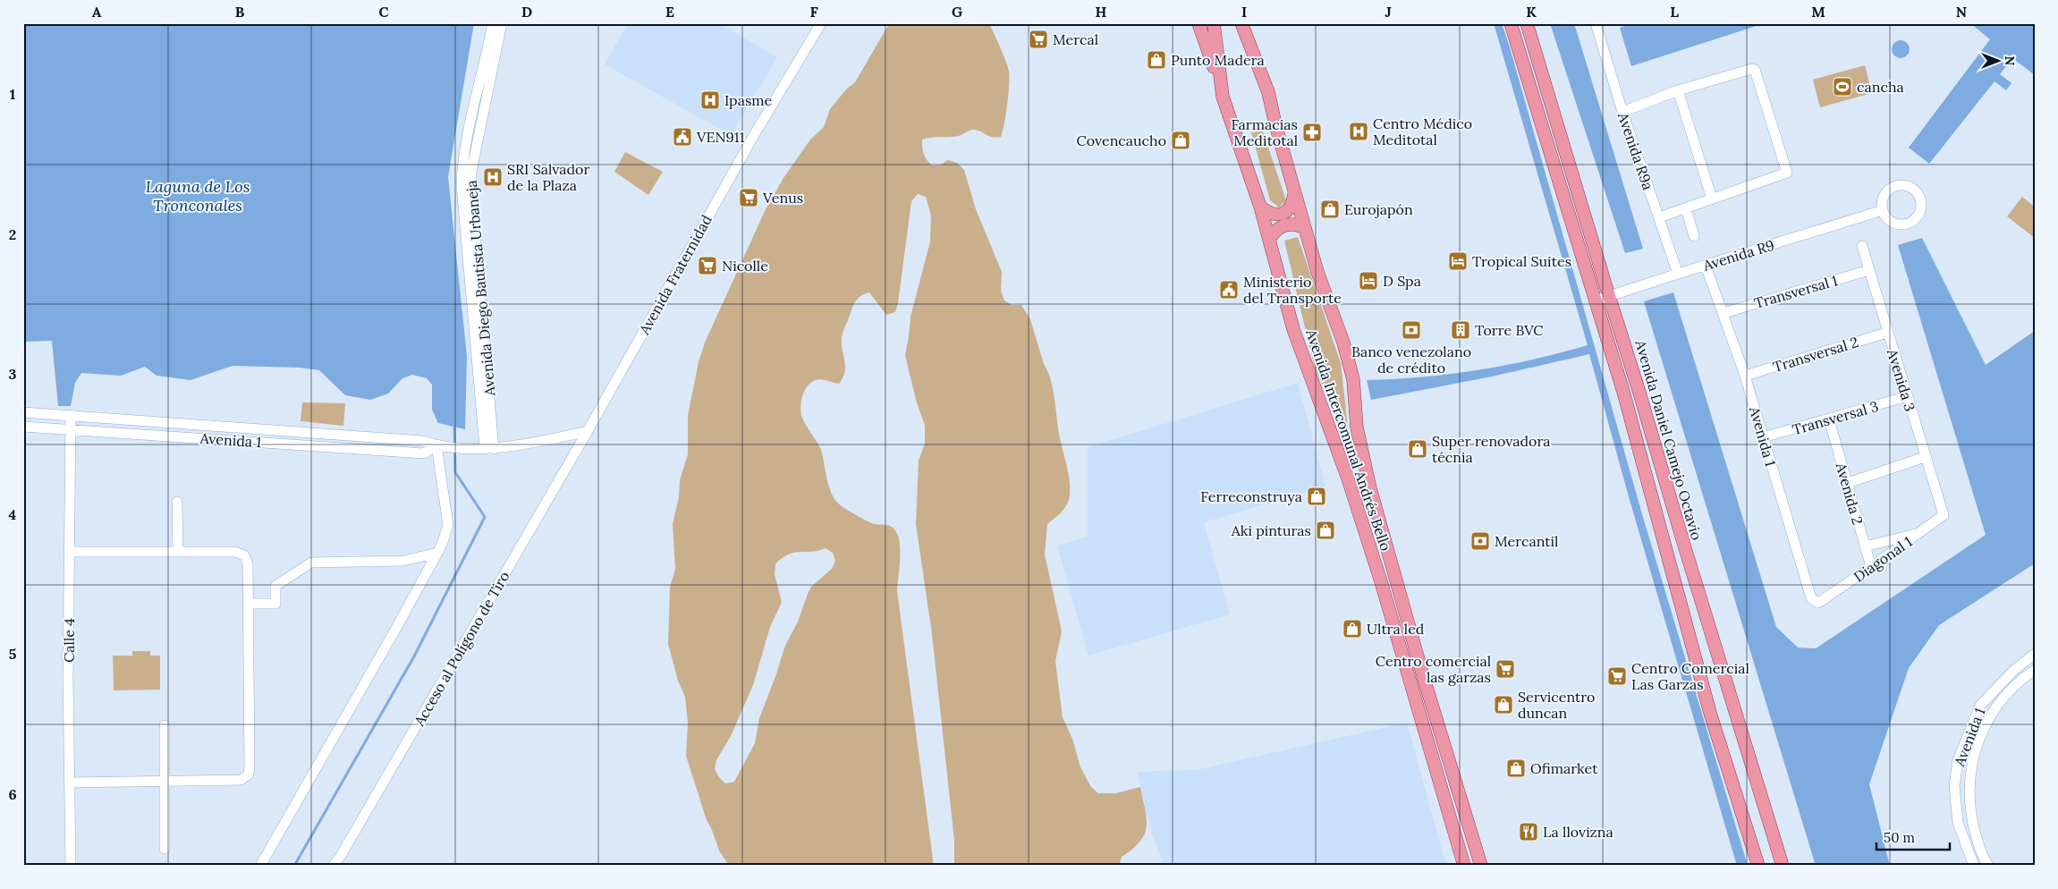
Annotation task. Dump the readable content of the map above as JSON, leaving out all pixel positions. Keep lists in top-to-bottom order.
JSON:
{
  "streets": {
    "main road": ["Avenida Intercomunal Andrés Bello", "Avenida Daniel Camejo Octavio"],
    "street": [
      "Avenida R9a",
      "Avenida R9",
      "Avenida Fraternidad",
      "Avenida Diego Bautista Urbaneja",
      "Transversal 1",
      "Transversal 2",
      "Avenida 3",
      "Transversal 3",
      "Avenida 1",
      "Avenida 2",
      "Diagonal 1",
      "Calle 4",
      "Acceso al Polígono de Tiro"
    ]
  },
  "crossings": [
    ["Avenida R9a", "Avenida R9"],
    ["Avenida R9", "Avenida 1"],
    ["Avenida R9", "Avenida Daniel Camejo Octavio"],
    ["Avenida Fraternidad", "Acceso al Polígono de Tiro"],
    ["Transversal 1", "Avenida 3"],
    ["Transversal 1", "Avenida 1"],
    ["Transversal 2", "Avenida 3"],
    ["Transversal 2", "Avenida 1"],
    ["Avenida 3", "Transversal 3"],
    ["Avenida 3", "Diagonal 1"],
    ["Transversal 3", "Avenida 1"],
    ["Transversal 3", "Avenida 2"],
    ["Avenida 1", "Diagonal 1"],
    ["Avenida 1", "Calle 4"],
    ["Avenida 2", "Diagonal 1"]
  ],
  "water": ["Laguna de Los Tronconales"],
  "places": {
    "supermarket": [
      "Mercal",
      "Venus",
      "Nicolle",
      "Centro comercial las garzas",
      "Centro Comercial Las Garzas"
    ],
    "shop": [
      "Punto Madera",
      "Covencaucho",
      "Eurojapón",
      "Super renovadora técnia",
      "Ferreconstruya",
      "Aki pinturas",
      "Ultra led",
      "Servicentro duncan",
      "Ofimarket"
    ],
    "sports": ["cancha"],
    "hospital": ["Ipasme", "Centro Médico Meditotal", "SRI Salvador de la Plaza"],
    "pharmacy": ["Farmacias Meditotal"],
    "public building": ["VEN911", "Ministerio del Transporte"],
    "hotel": ["Tropical Suites", "D Spa"],
    "bank": ["Banco venezolano de crédito", "Mercantil"],
    "building": ["Torre BVC"],
    "restaurant": ["La llovizna"]
  },
  "scale_bar": "50 m",
  "north": "right",
  "grid": {
    "columns": [
      "A",
      "B",
      "C",
      "D",
      "E",
      "F",
      "G",
      "H",
      "I",
      "J",
      "K",
      "L",
      "M",
      "N"
    ],
    "rows": [
      "1",
      "2",
      "3",
      "4",
      "5",
      "6"
    ]
  }
}
